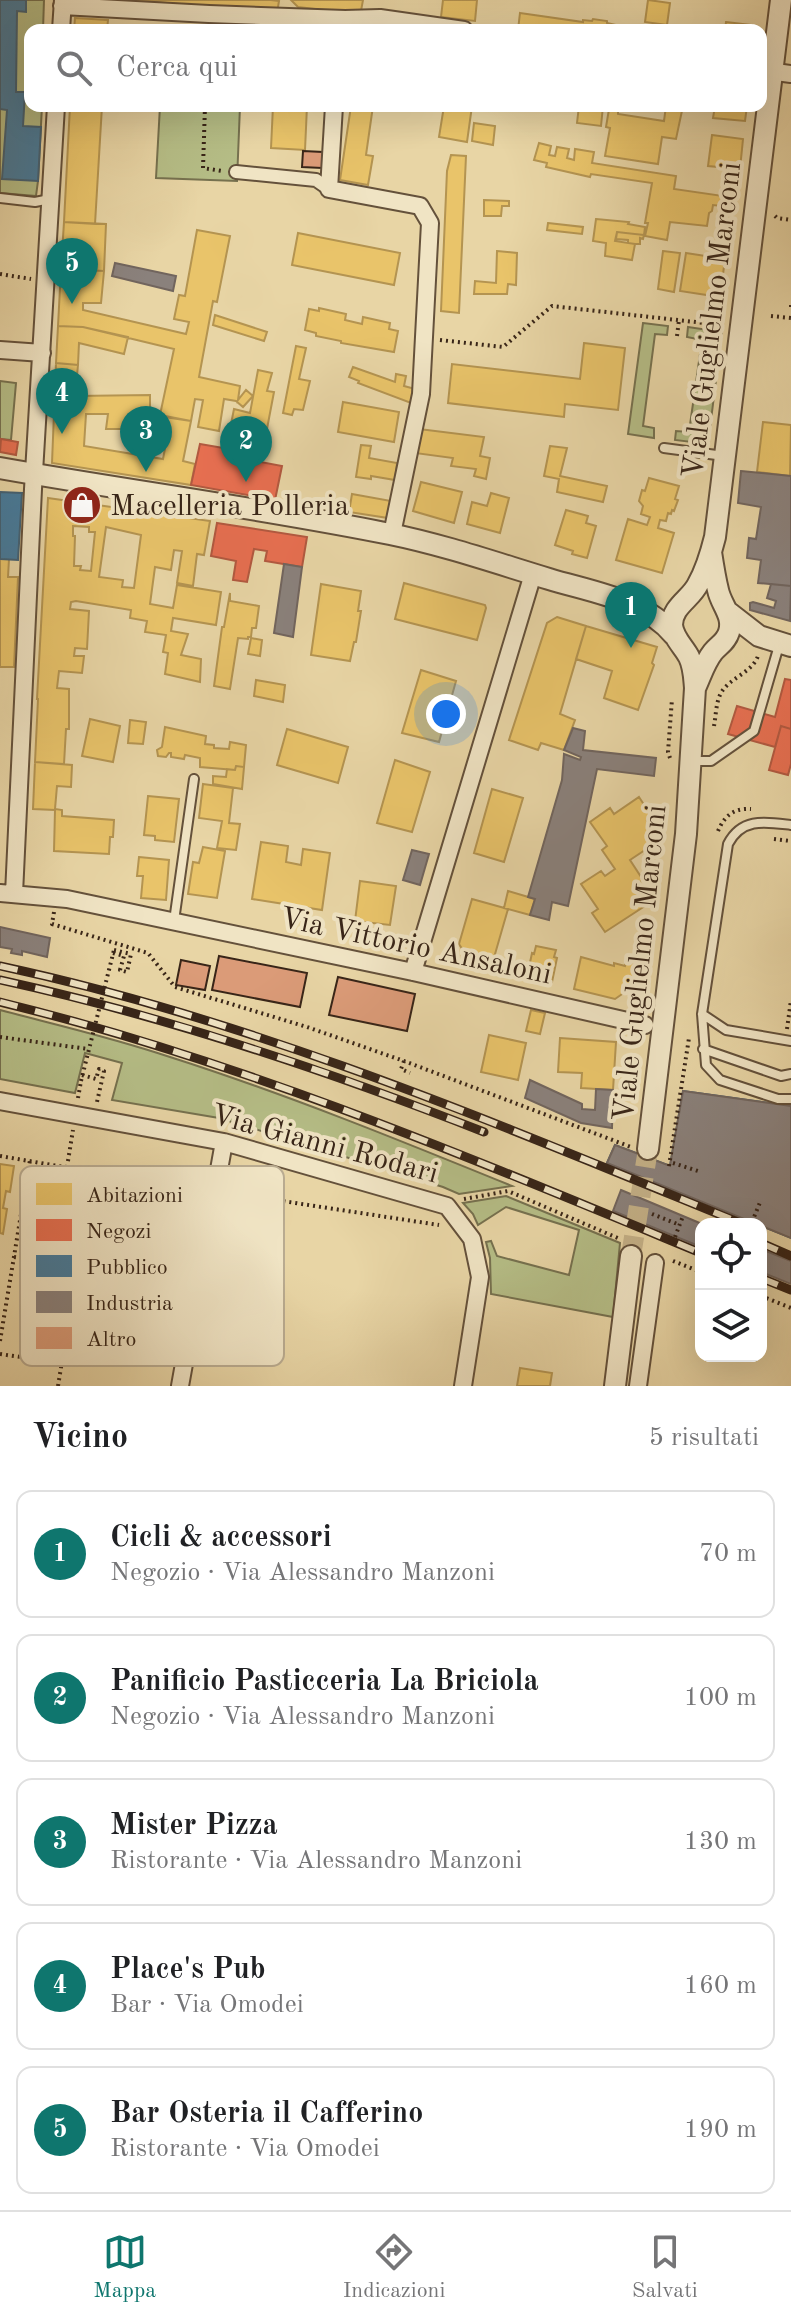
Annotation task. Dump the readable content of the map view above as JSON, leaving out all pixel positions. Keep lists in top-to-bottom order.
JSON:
{
  "streets": {
    "street": ["Viale Guglielmo Marconi", "Via Vittorio Ansaloni", "Via Gianni Rodari"]
  },
  "places": {
    "shop": ["Macelleria Polleria"]
  },
  "legend": [
    "Abitazioni",
    "Negozi",
    "Pubblico",
    "Industria",
    "Altro"
  ],
  "page": {
    "search": "Cerca qui",
    "pins": [
      "5",
      "4",
      "3",
      "2",
      "1"
    ],
    "heading": ["Vicino", "5 risultati"],
    "list": [
      {
        "mark": "1",
        "name": "Cicli & accessori",
        "note": "Negozio · Via Alessandro Manzoni",
        "value": "70 m"
      },
      {
        "mark": "2",
        "name": "Panificio Pasticceria La Briciola",
        "note": "Negozio · Via Alessandro Manzoni",
        "value": "100 m"
      },
      {
        "mark": "3",
        "name": "Mister Pizza",
        "note": "Ristorante · Via Alessandro Manzoni",
        "value": "130 m"
      },
      {
        "mark": "4",
        "name": "Place's Pub",
        "note": "Bar · Via Omodei",
        "value": "160 m"
      },
      {
        "mark": "5",
        "name": "Bar Osteria il Cafferino",
        "note": "Ristorante · Via Omodei",
        "value": "190 m"
      }
    ],
    "nav": ["Mappa", "Indicazioni", "Salvati"]
  }
}
